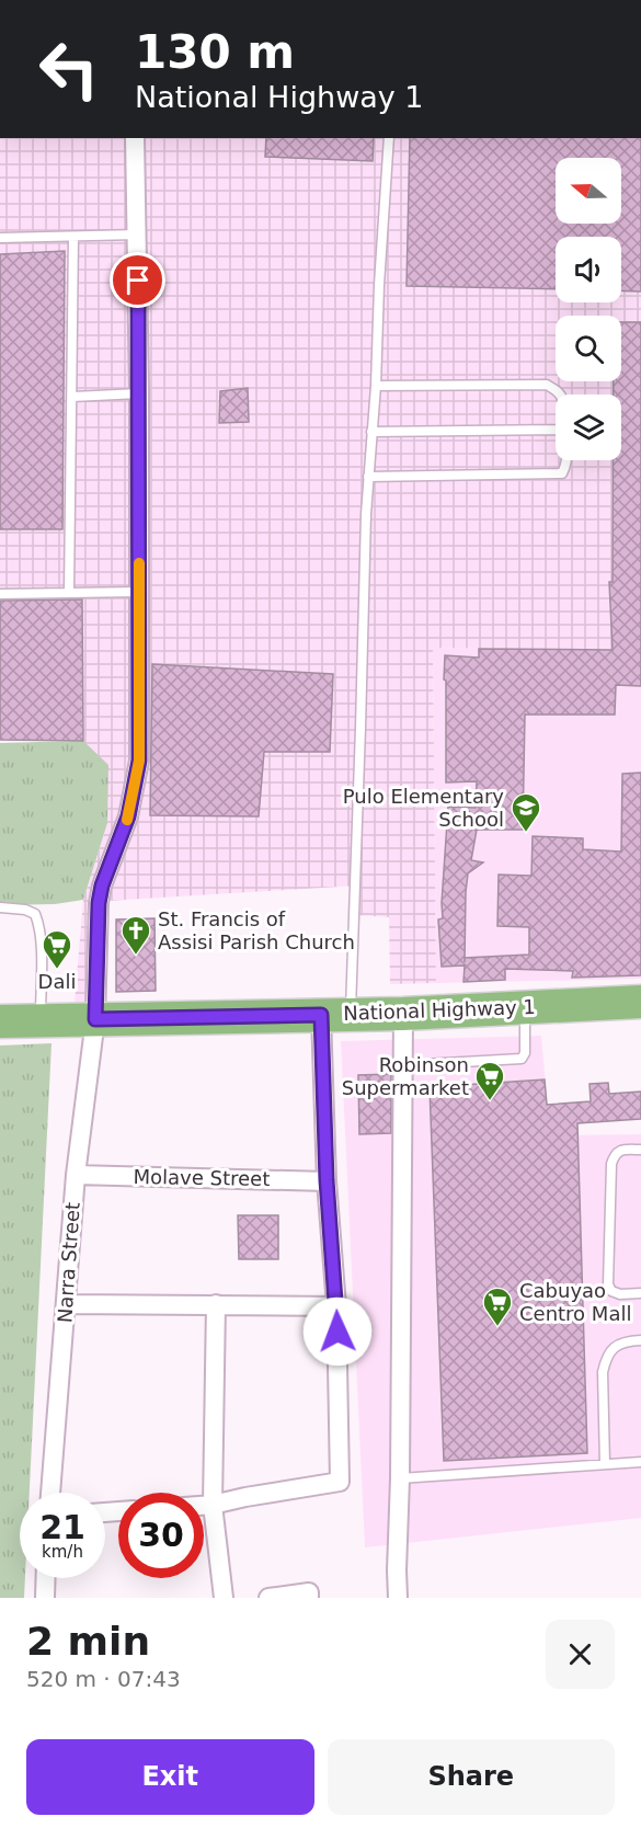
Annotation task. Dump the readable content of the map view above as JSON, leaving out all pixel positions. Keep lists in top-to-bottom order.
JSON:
{
  "streets": {
    "highway": ["National Highway 1"],
    "street": ["Molave Street", "Narra Street"]
  },
  "crossings": [
    ["National Highway 1", "Narra Street"],
    ["Molave Street", "Narra Street"]
  ],
  "places": {
    "school or university": ["Pulo Elementary School"],
    "church": ["St. Francis of Assisi Parish Church"],
    "supermarket": ["Dali", "Robinson Supermarket", "Cabuyao Centro Mall"]
  },
  "north": "left",
  "page": {
    "turn": ["130 m", "National Highway 1"],
    "speed": "21 km/h",
    "limit": "30",
    "heading": ["2 min", "520 m · 07:43"],
    "buttons": ["Exit", "Share"]
  }
}
